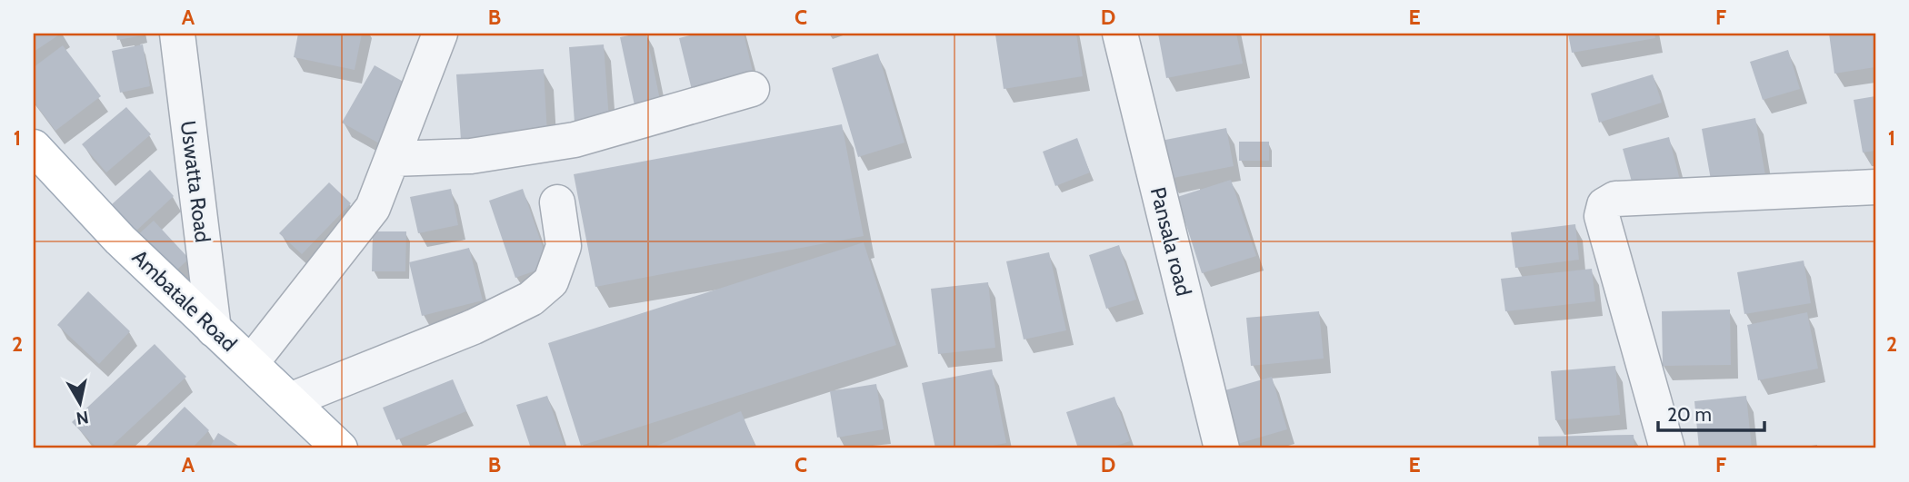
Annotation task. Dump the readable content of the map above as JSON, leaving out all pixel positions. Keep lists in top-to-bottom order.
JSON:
{
  "streets": {
    "main road": ["Ambatale Road"],
    "street": ["Uswatta Road", "Pansala road"]
  },
  "crossings": [
    ["Uswatta Road", "Ambatale Road"]
  ],
  "scale_bar": "20 m",
  "north": "bottom",
  "grid": {
    "columns": [
      "A",
      "B",
      "C",
      "D",
      "E",
      "F"
    ],
    "rows": ["1", "2"]
  }
}
